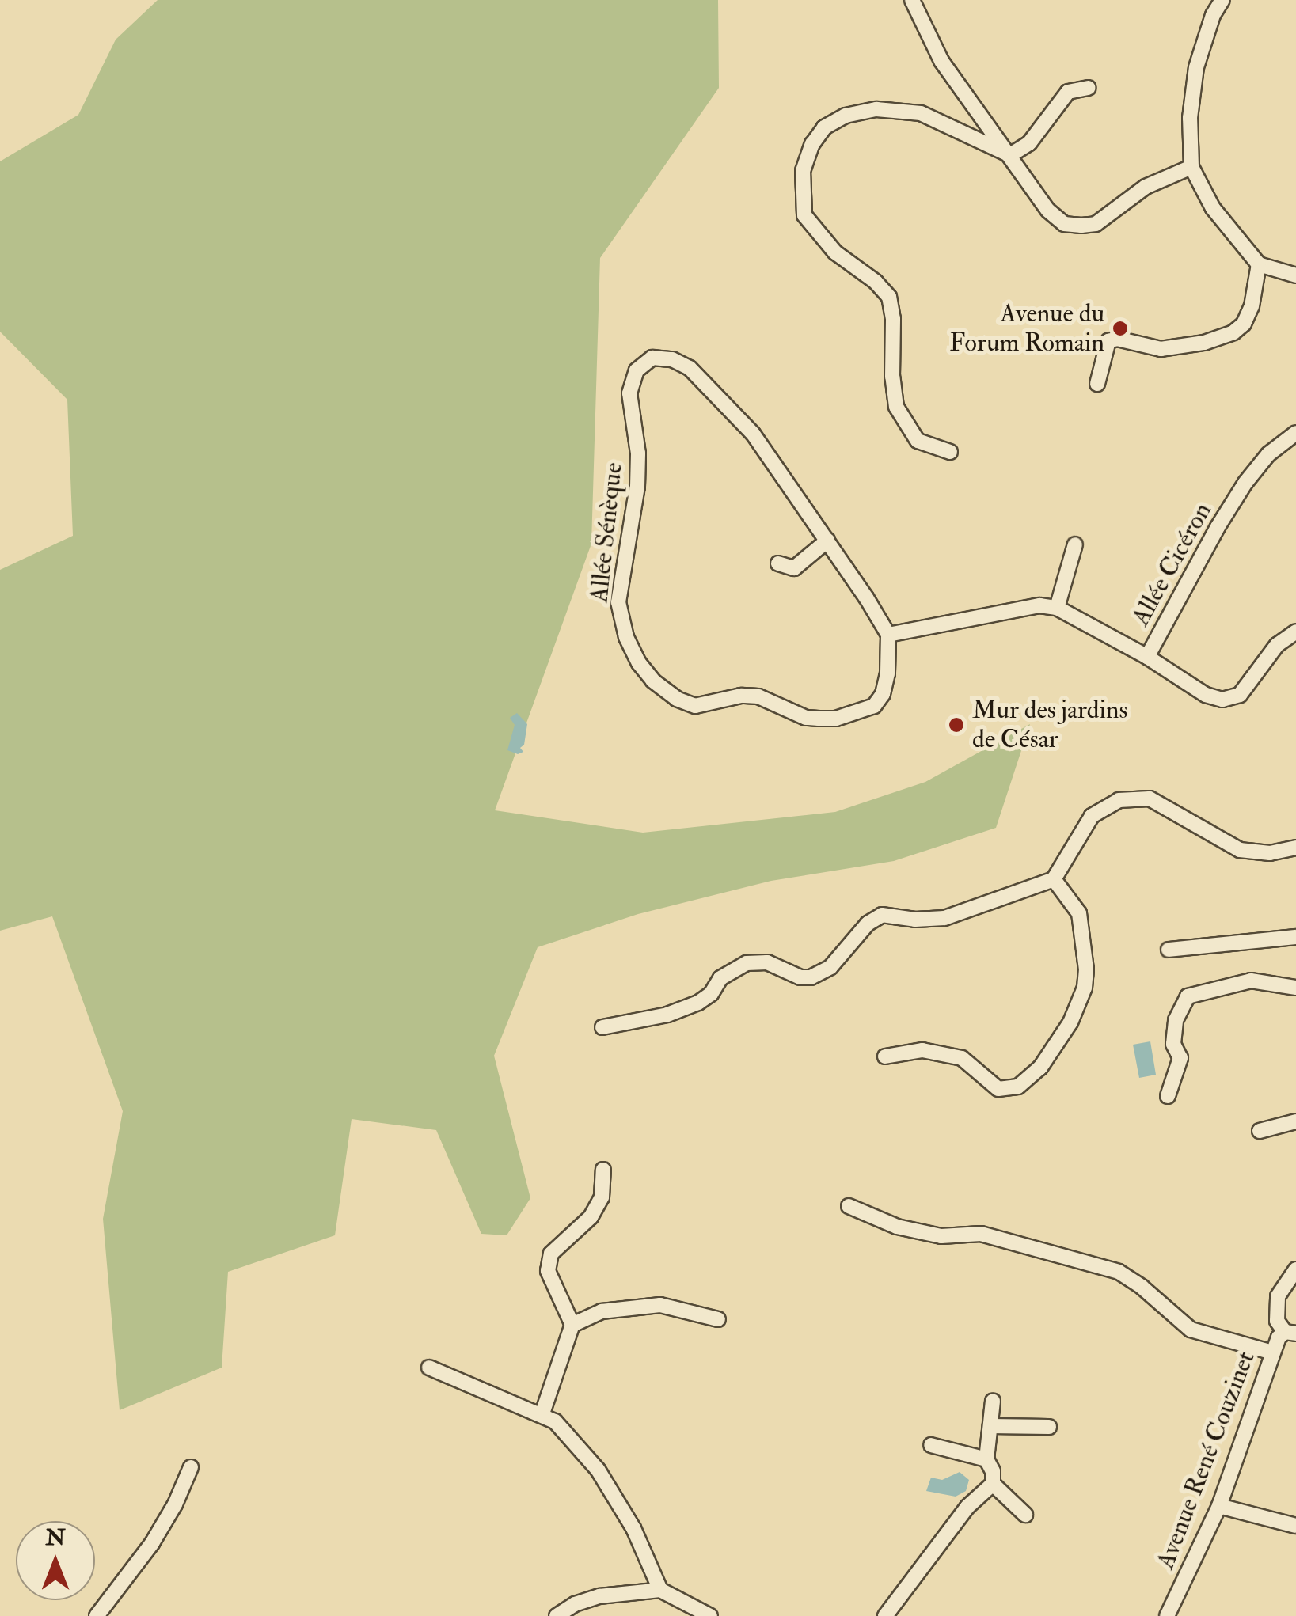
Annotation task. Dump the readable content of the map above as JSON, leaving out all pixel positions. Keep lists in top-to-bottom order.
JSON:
{
  "streets": {
    "street": ["Allée Sénèque", "Allée Cicéron", "Avenue René Couzinet"]
  },
  "places": ["Avenue du Forum Romain", "Mur des jardins de César"],
  "north": "top"
}
